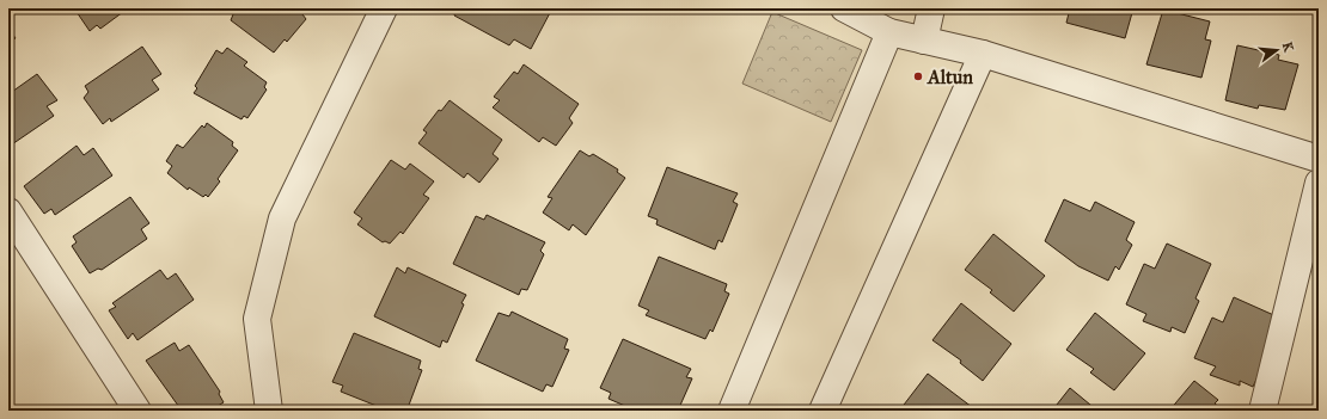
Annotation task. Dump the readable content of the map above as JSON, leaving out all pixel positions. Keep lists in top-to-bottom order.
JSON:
{
  "places": ["Altun"],
  "north": "right"
}
